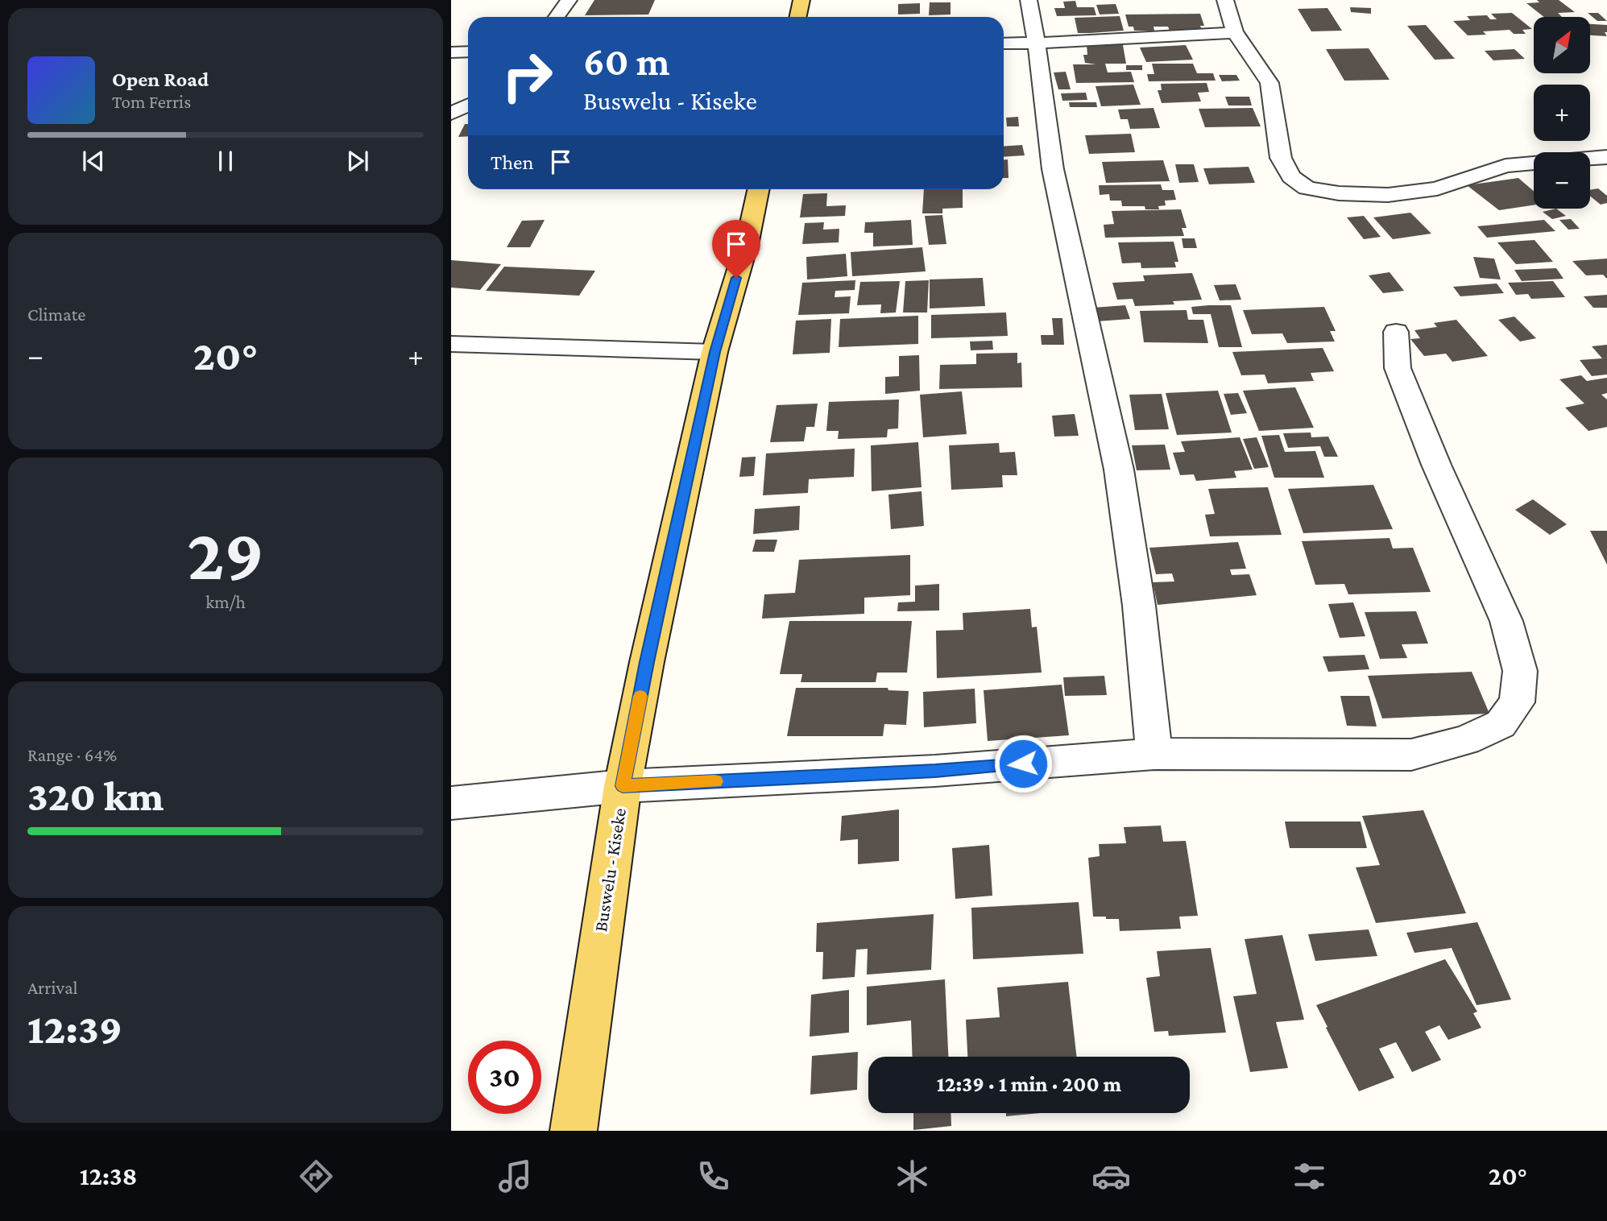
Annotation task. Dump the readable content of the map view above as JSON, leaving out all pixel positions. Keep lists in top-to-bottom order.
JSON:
{
  "streets": {
    "main road": ["Buswelu - Kiseke"]
  },
  "north": "top right",
  "page": {
    "map_buttons": ["+", "−"],
    "turn": ["60 m", "Buswelu - Kiseke"],
    "song": ["Open Road", "Tom Ferris"],
    "then": "Then",
    "tile": [
      "Climate",
      ["29", "km/h"],
      ["Range · 64%", "320 km"],
      ["Arrival", "12:39"]
    ],
    "heat": ["−", "20°", "+"],
    "limit": "30",
    "trip": "12:39 · 1 min · 200 m",
    "tabs": ["12:38", "20°"]
  }
}
